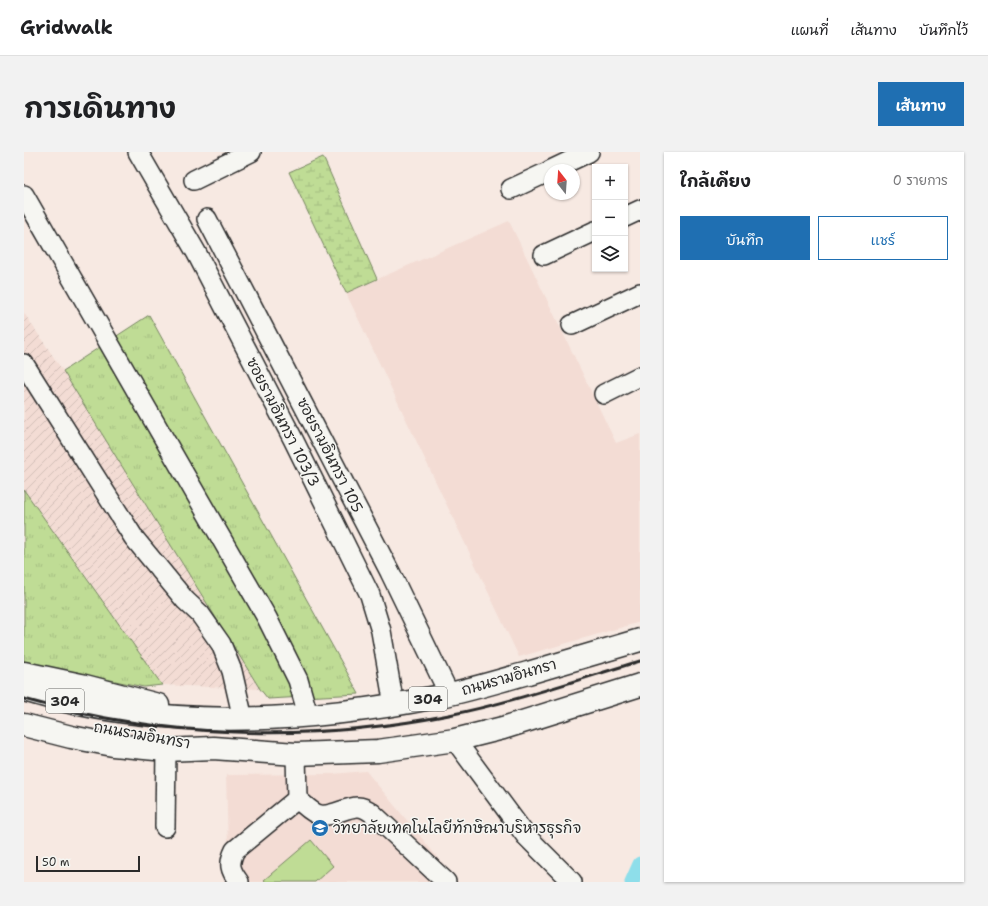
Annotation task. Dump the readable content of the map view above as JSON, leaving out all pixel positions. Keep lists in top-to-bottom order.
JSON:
{
  "streets": {
    "highway": ["ถนนรามอินทรา", "304"],
    "street": ["ซอยรามอินทรา 103/3", "ซอยรามอินทรา 105"]
  },
  "crossings": [
    ["ซอยรามอินทรา 103/3", "ถนนรามอินทรา"],
    ["ซอยรามอินทรา 105", "ถนนรามอินทรา"]
  ],
  "places": {
    "school or university": ["วิทยาลัยเทคโนโลยีทักษิณาบริหารธุรกิจ"]
  },
  "scale_bar": "50 m",
  "north": "top",
  "page": {
    "header": "Gridwalk",
    "nav": ["แผนที่", "เส้นทาง", "บันทึกไว้"],
    "title": "การเดินทาง",
    "buttons": [
      "เส้นทาง",
      ["บันทึก", "แชร์"]
    ],
    "heading": ["ใกล้เคียง", "0 รายการ"],
    "map_buttons": ["+", "−"],
    "scale": "50 m"
  }
}
